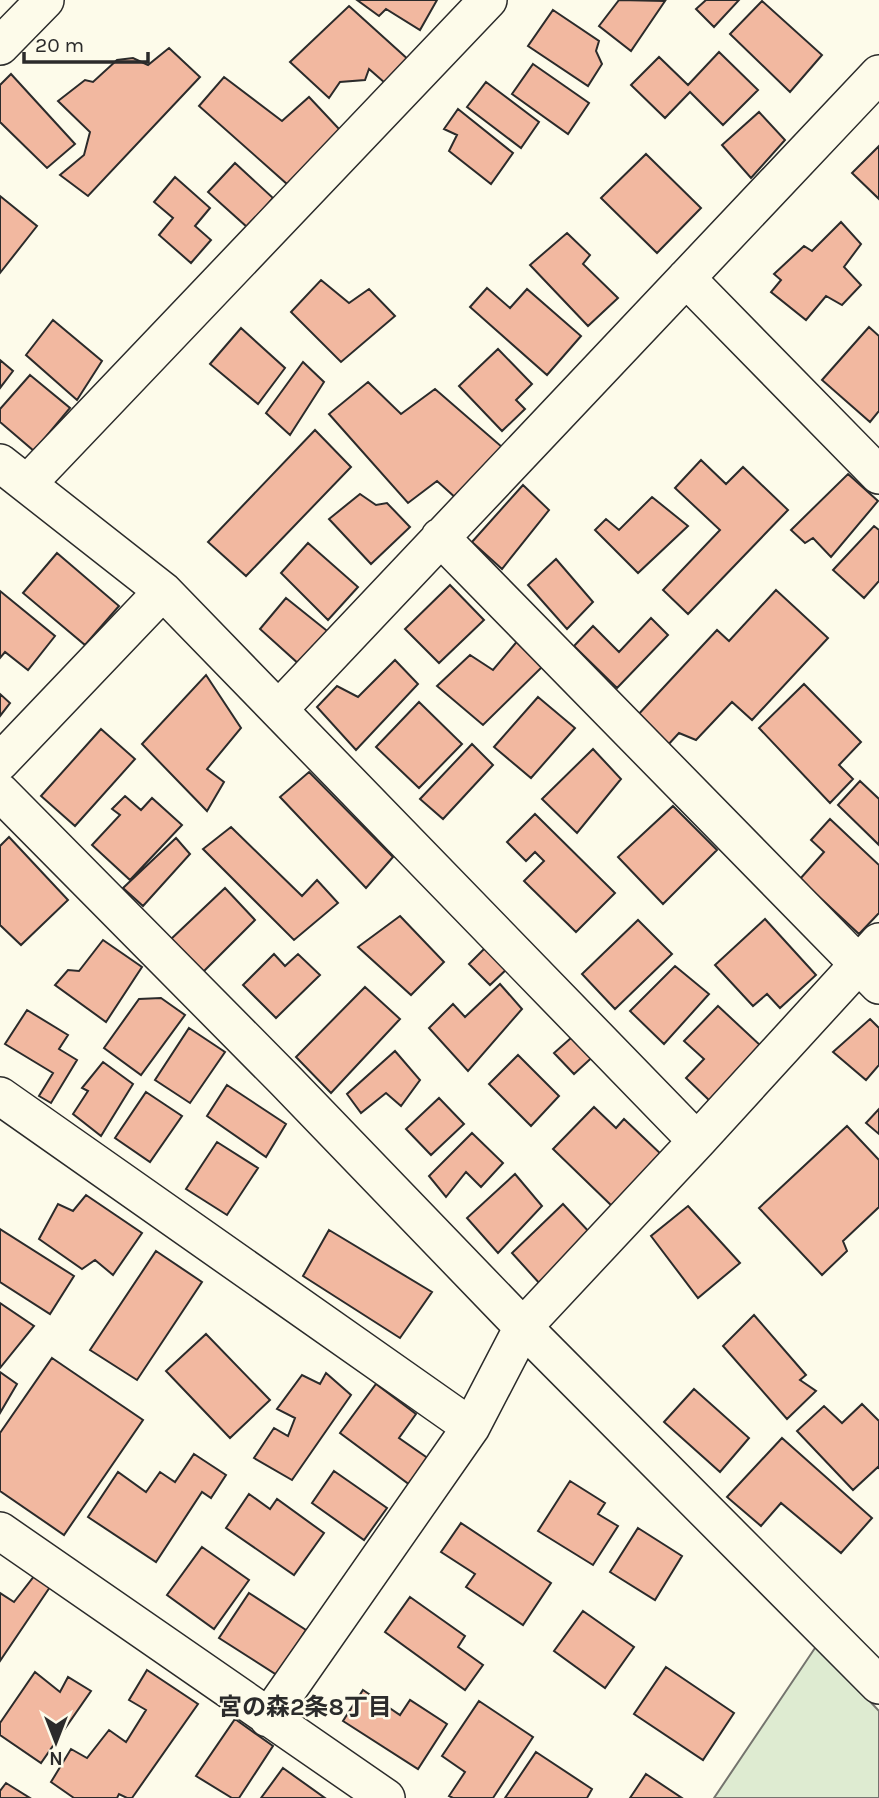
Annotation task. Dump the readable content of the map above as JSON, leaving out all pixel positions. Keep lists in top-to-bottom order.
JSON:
{
  "districts": ["宮の森2条8丁目"],
  "scale_bar": "20 m",
  "north": "bottom"
}
